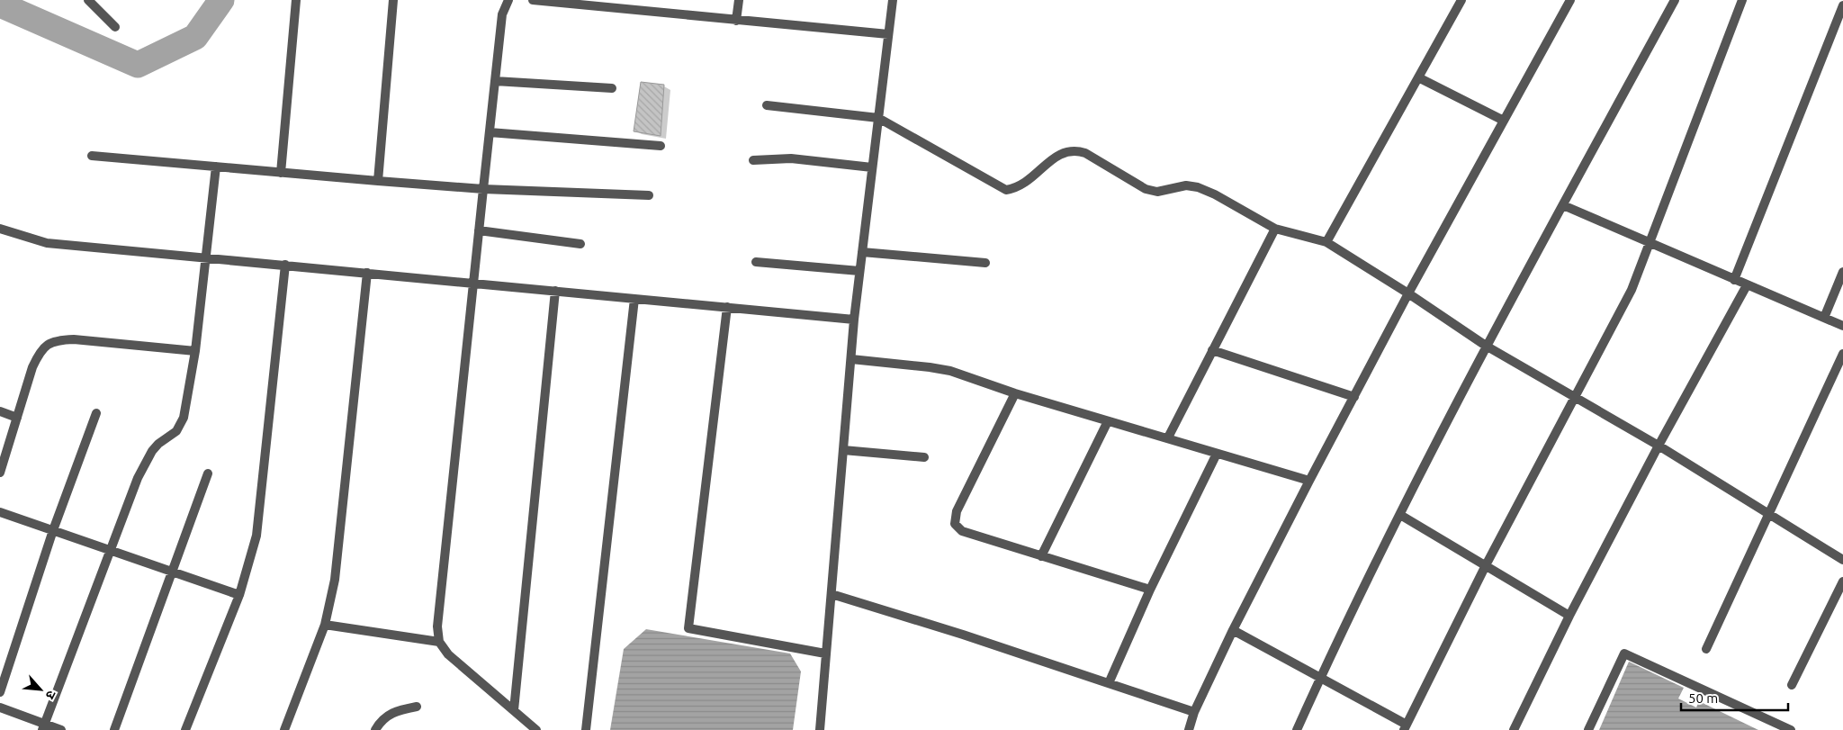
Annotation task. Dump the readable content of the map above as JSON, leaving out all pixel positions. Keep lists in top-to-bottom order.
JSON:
{
  "scale_bar": "50 m",
  "north": "bottom right"
}
